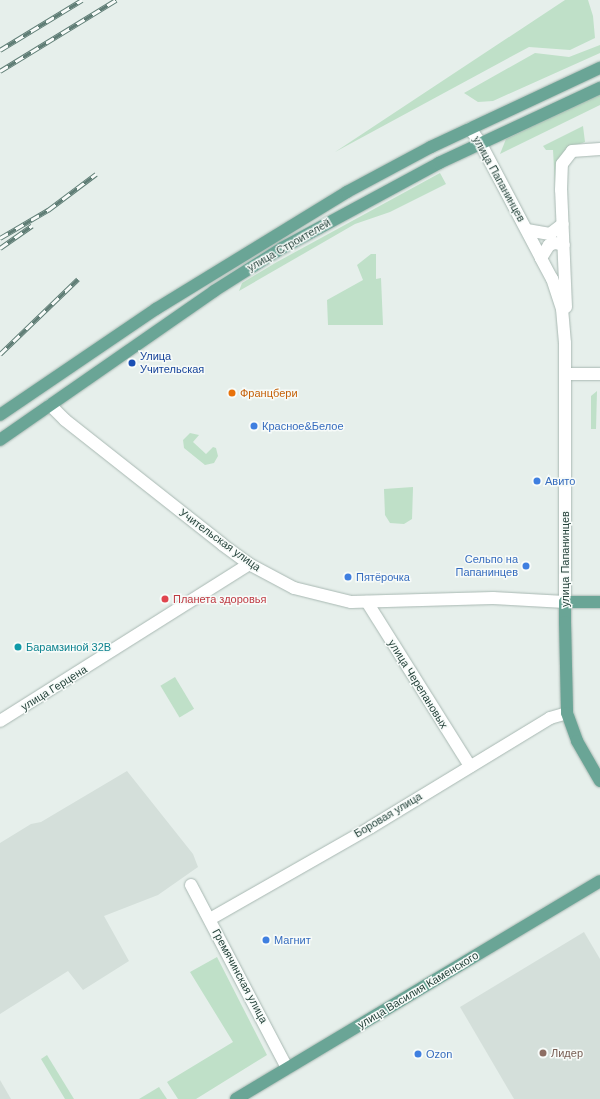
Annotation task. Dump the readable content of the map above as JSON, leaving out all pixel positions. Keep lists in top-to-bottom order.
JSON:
{
  "streets": {
    "main road": ["улица Папанинцев", "улица Строителей", "улица Василия Каменского"],
    "street": [
      "Учительская улица",
      "улица Черепановых",
      "улица Герцена",
      "Боровая улица",
      "Гремячинская улица"
    ]
  },
  "crossings": [
    ["улица Папанинцев", "улица Строителей"],
    ["улица Папанинцев", "Учительская улица"],
    ["улица Папанинцев", "Боровая улица"],
    ["улица Строителей", "Учительская улица"],
    ["Учительская улица", "улица Черепановых"],
    ["Учительская улица", "улица Герцена"],
    ["улица Черепановых", "Боровая улица"],
    ["Боровая улица", "Гремячинская улица"],
    ["Гремячинская улица", "улица Василия Каменского"]
  ],
  "places": [
    "Улица Учительская",
    "Францбери",
    "Красное&Белое",
    "Авито",
    "Сельпо на Папанинцев",
    "Пятёрочка",
    "Планета здоровья",
    "Барамзиной 32В",
    "Магнит",
    "Лидер",
    "Ozon"
  ]
}
